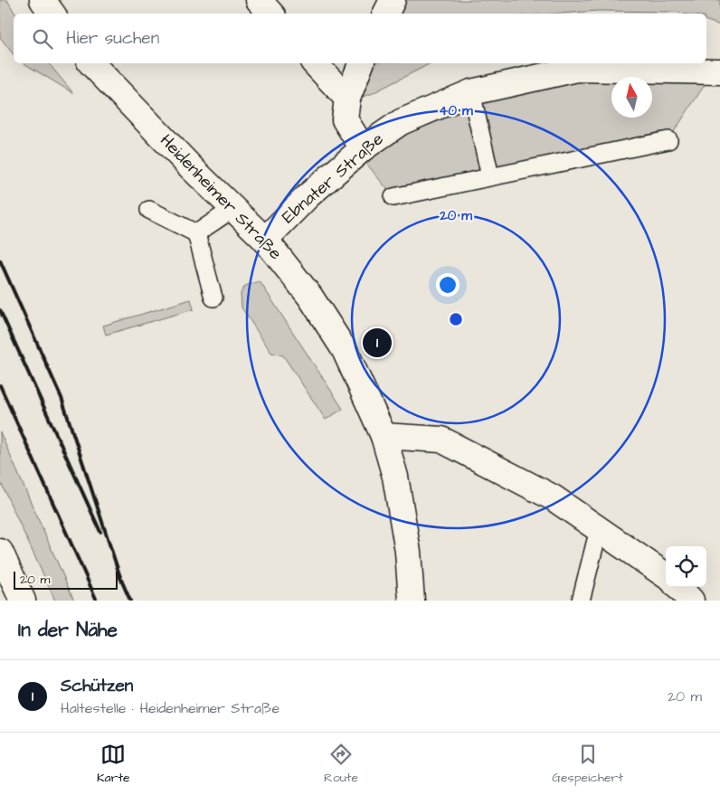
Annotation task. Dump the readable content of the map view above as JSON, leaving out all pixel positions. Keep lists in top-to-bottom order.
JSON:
{
  "streets": {
    "main road": ["Ebnater Straße", "Heidenheimer Straße"]
  },
  "crossings": [
    ["Ebnater Straße", "Heidenheimer Straße"]
  ],
  "scale_bar": "20 m",
  "north": "top",
  "page": {
    "search": "Hier suchen",
    "pins": "1",
    "scale": "20 m",
    "heading": "In der Nähe",
    "list": [
      {
        "mark": "1",
        "name": "Schützen",
        "note": "Haltestelle · Heidenheimer Straße",
        "value": "20 m"
      }
    ],
    "nav": ["Karte", "Route", "Gespeichert"]
  },
  "rings": ["40 m", "20 m"]
}
